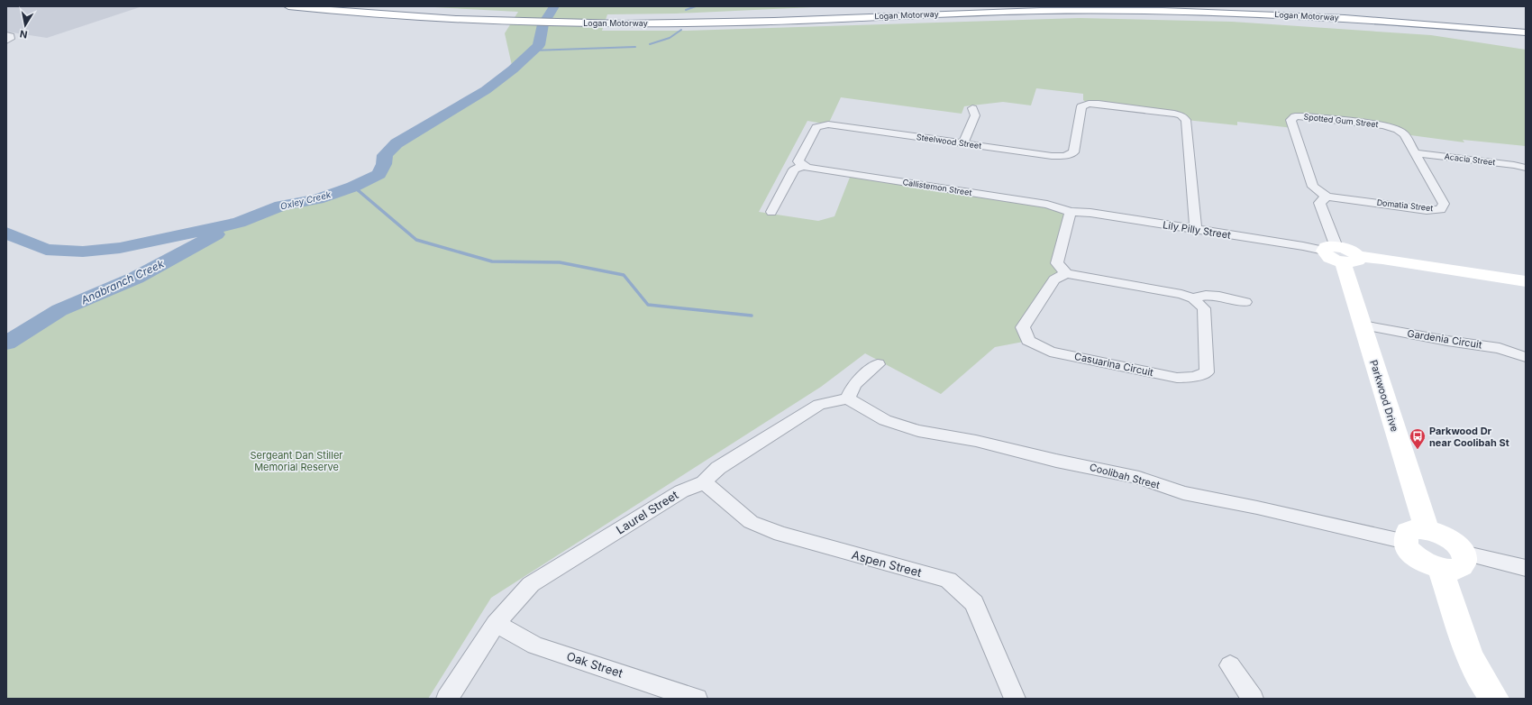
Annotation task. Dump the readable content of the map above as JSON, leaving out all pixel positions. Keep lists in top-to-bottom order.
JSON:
{
  "streets": {
    "main road": ["Logan Motorway", "Parkwood Drive"],
    "street": [
      "Spotted Gum Street",
      "Steelwood Street",
      "Acacia Street",
      "Callistemon Street",
      "Domatia Street",
      "Lily Pilly Street",
      "Gardenia Circuit",
      "Casuarina Circuit",
      "Coolibah Street",
      "Laurel Street",
      "Aspen Street",
      "Oak Street"
    ]
  },
  "crossings": [
    ["Spotted Gum Street", "Acacia Street"],
    ["Spotted Gum Street", "Domatia Street"],
    ["Steelwood Street", "Callistemon Street"],
    ["Acacia Street", "Domatia Street"],
    ["Callistemon Street", "Lily Pilly Street"],
    ["Lily Pilly Street", "Parkwood Drive"],
    ["Gardenia Circuit", "Parkwood Drive"],
    ["Parkwood Drive", "Coolibah Street"],
    ["Coolibah Street", "Laurel Street"],
    ["Laurel Street", "Aspen Street"],
    ["Laurel Street", "Oak Street"]
  ],
  "water": ["Oxley Creek", "Anabranch Creek"],
  "parks": ["Sergeant Dan Stiller Memorial Reserve"],
  "places": {
    "bus stop": ["Parkwood Dr near Coolibah St"]
  },
  "north": "bottom"
}
